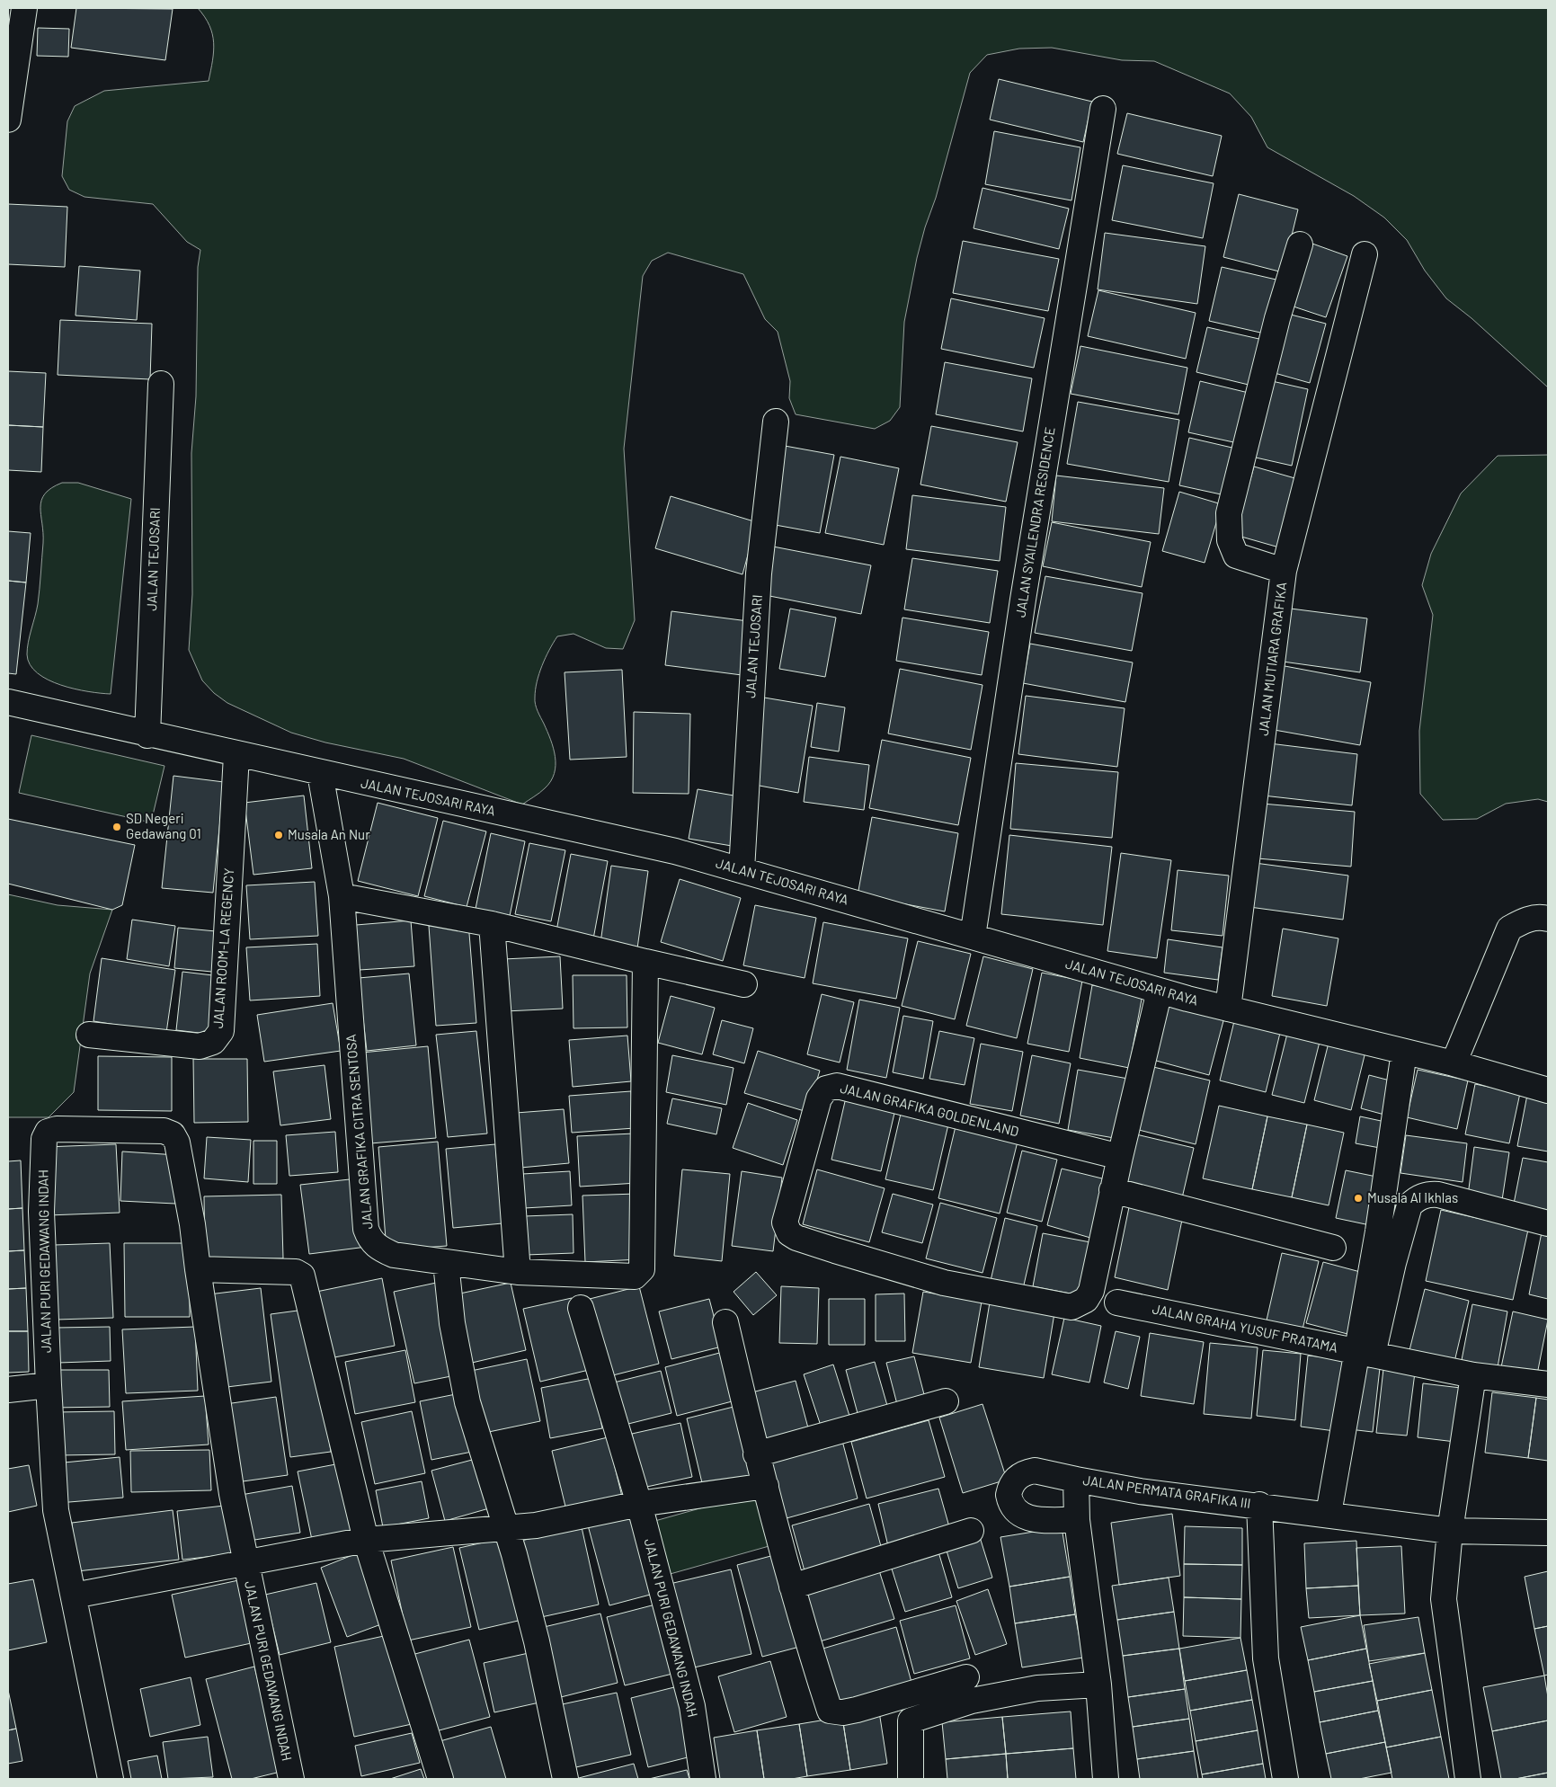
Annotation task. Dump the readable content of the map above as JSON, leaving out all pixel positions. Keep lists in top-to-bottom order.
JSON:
{
  "streets": {
    "street": [
      "JALAN SYAILENDRA RESIDENCE",
      "JALAN TEJOSARI",
      "JALAN MUTIARA GRAFIKA",
      "JALAN TEJOSARI RAYA",
      "JALAN ROOM-LA REGENCY",
      "JALAN GRAFIKA GOLDENLAND",
      "JALAN GRAFIKA CITRA SENTOSA",
      "JALAN PURI GEDAWANG INDAH",
      "JALAN GRAHA YUSUF PRATAMA",
      "JALAN PERMATA GRAFIKA III"
    ]
  },
  "crossings": [
    ["JALAN SYAILENDRA RESIDENCE", "JALAN TEJOSARI RAYA"],
    ["JALAN TEJOSARI", "JALAN TEJOSARI RAYA"],
    ["JALAN MUTIARA GRAFIKA", "JALAN TEJOSARI RAYA"],
    ["JALAN TEJOSARI RAYA", "JALAN ROOM-LA REGENCY"],
    ["JALAN TEJOSARI RAYA", "JALAN GRAFIKA GOLDENLAND"],
    ["JALAN TEJOSARI RAYA", "JALAN GRAFIKA CITRA SENTOSA"]
  ],
  "places": ["SD Negeri Gedawang 01", "Musala An Nur", "Musala Al Ikhlas"]
}
